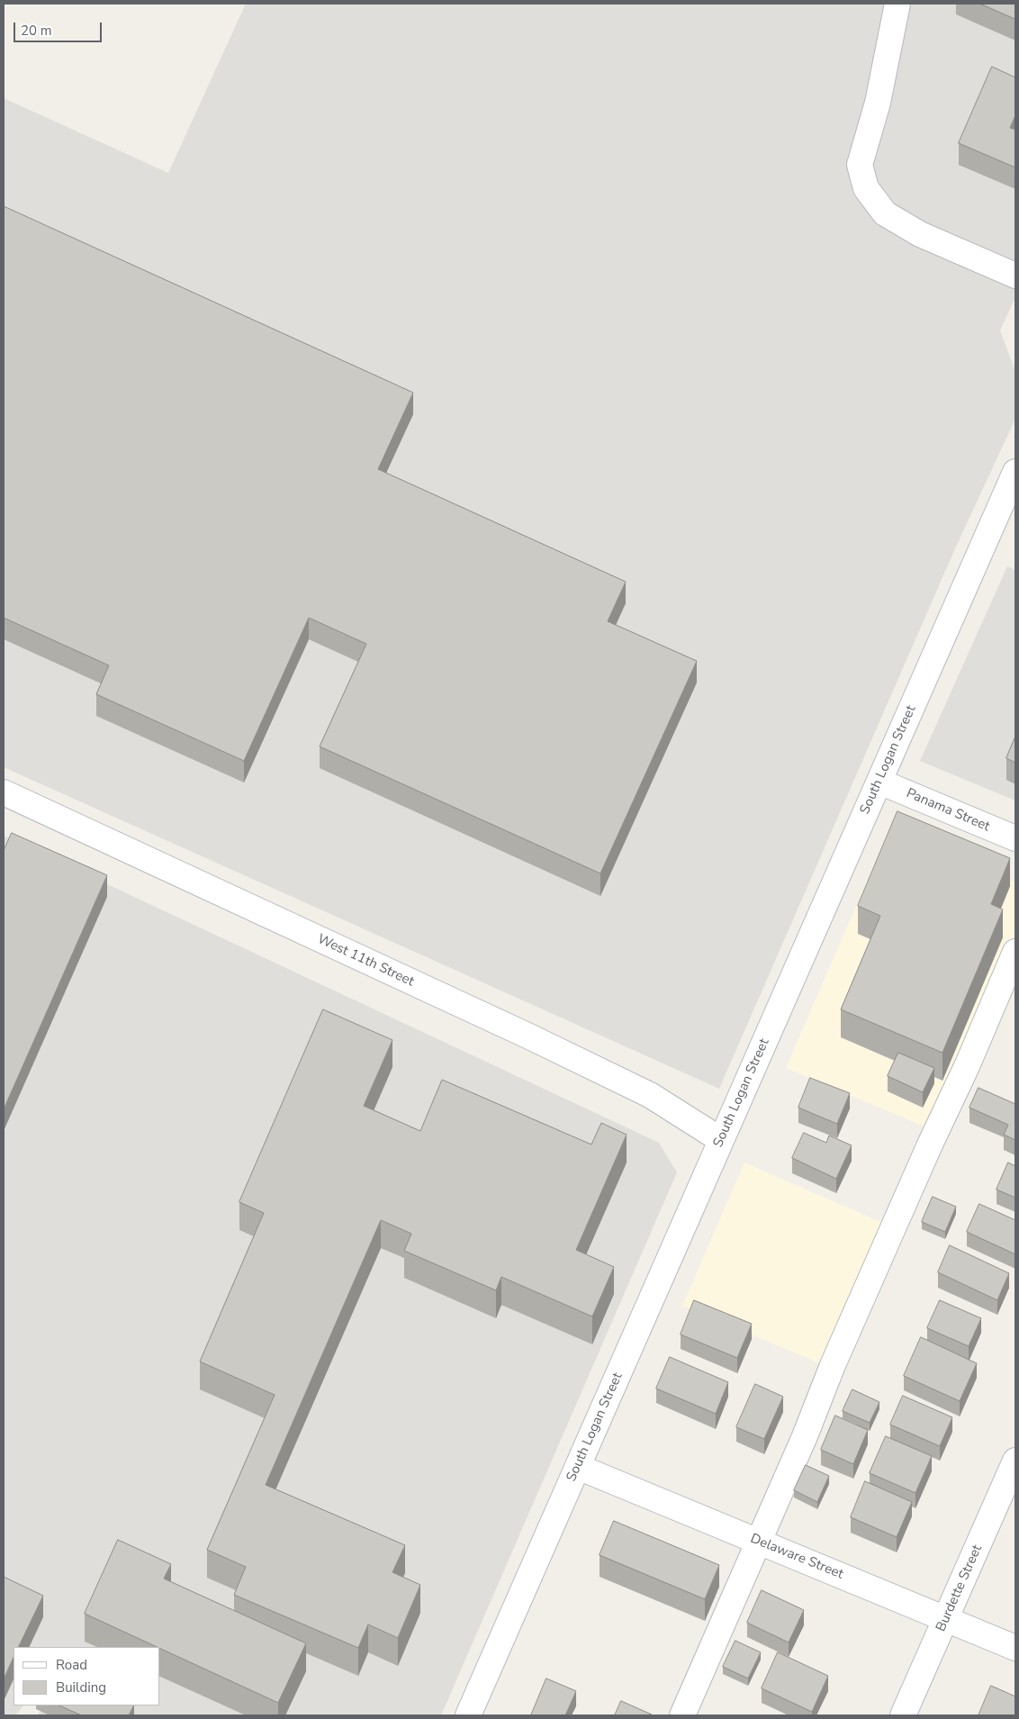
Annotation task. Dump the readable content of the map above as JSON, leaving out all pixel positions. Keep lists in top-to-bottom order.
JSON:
{
  "streets": {
    "street": [
      "South Logan Street",
      "Panama Street",
      "West 11th Street",
      "Delaware Street",
      "Burdette Street"
    ]
  },
  "crossings": [
    ["South Logan Street", "Panama Street"],
    ["South Logan Street", "West 11th Street"],
    ["South Logan Street", "Delaware Street"],
    ["Delaware Street", "Burdette Street"]
  ],
  "legend": ["Road", "Building"],
  "scale_bar": "20 m"
}
